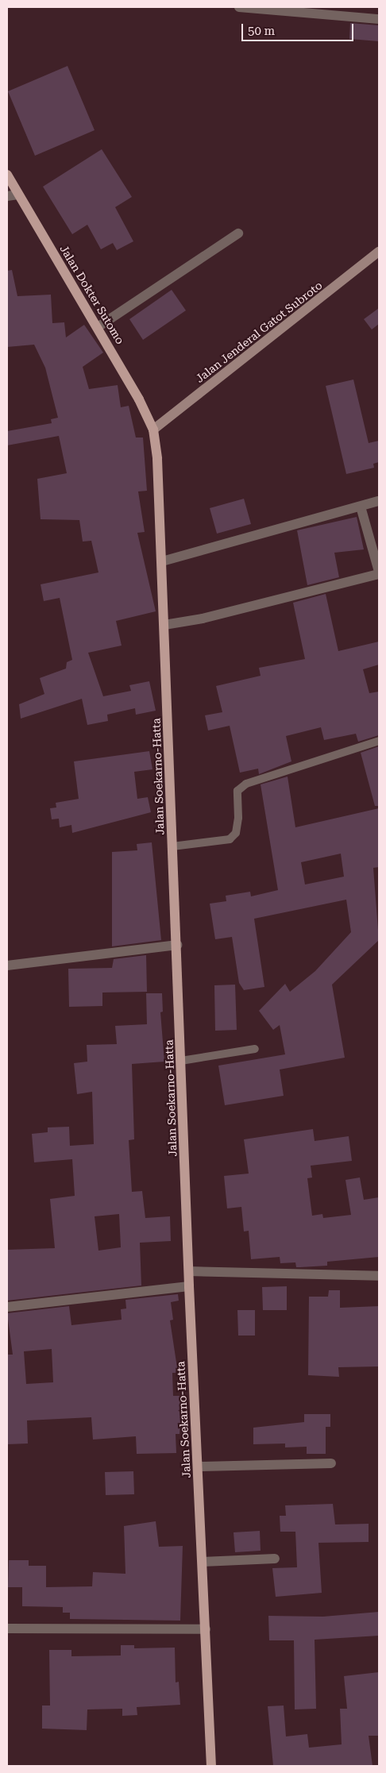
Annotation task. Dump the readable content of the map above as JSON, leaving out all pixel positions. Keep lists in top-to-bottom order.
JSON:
{
  "streets": {
    "main road": ["Jalan Dokter Sutomo", "Jalan Jenderal Gatot Subroto", "Jalan Soekarno-Hatta"]
  },
  "crossings": [
    ["Jalan Dokter Sutomo", "Jalan Jenderal Gatot Subroto"],
    ["Jalan Dokter Sutomo", "Jalan Soekarno-Hatta"],
    ["Jalan Jenderal Gatot Subroto", "Jalan Soekarno-Hatta"]
  ],
  "scale_bar": "50 m"
}
